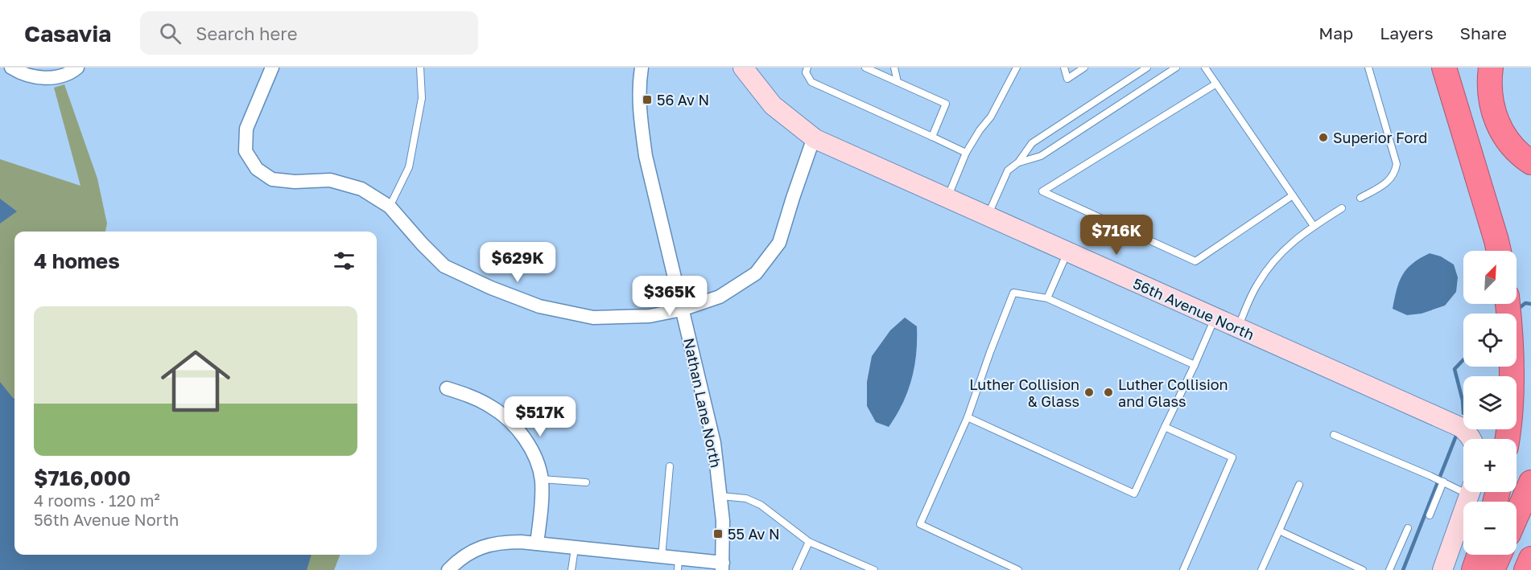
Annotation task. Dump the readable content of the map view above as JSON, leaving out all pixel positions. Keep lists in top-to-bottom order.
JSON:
{
  "streets": {
    "street": ["56th Avenue North", "Nathan Lane North"]
  },
  "places": {
    "transit": ["56 Av N", "55 Av N"],
    "other": ["Superior Ford", "Luther Collision & Glass", "Luther Collision and Glass"]
  },
  "north": "top right",
  "page": {
    "header": "Casavia",
    "search": "Search here",
    "nav": ["Map", "Layers", "Share"],
    "price": [
      "$716K",
      "$629K",
      "$365K",
      "$517K"
    ],
    "heading": "4 homes",
    "map_buttons": ["+", "−"],
    "list": [
      {
        "name": "$716,000",
        "note": "4 rooms · 120 m² · 56th Avenue North"
      }
    ]
  }
}
